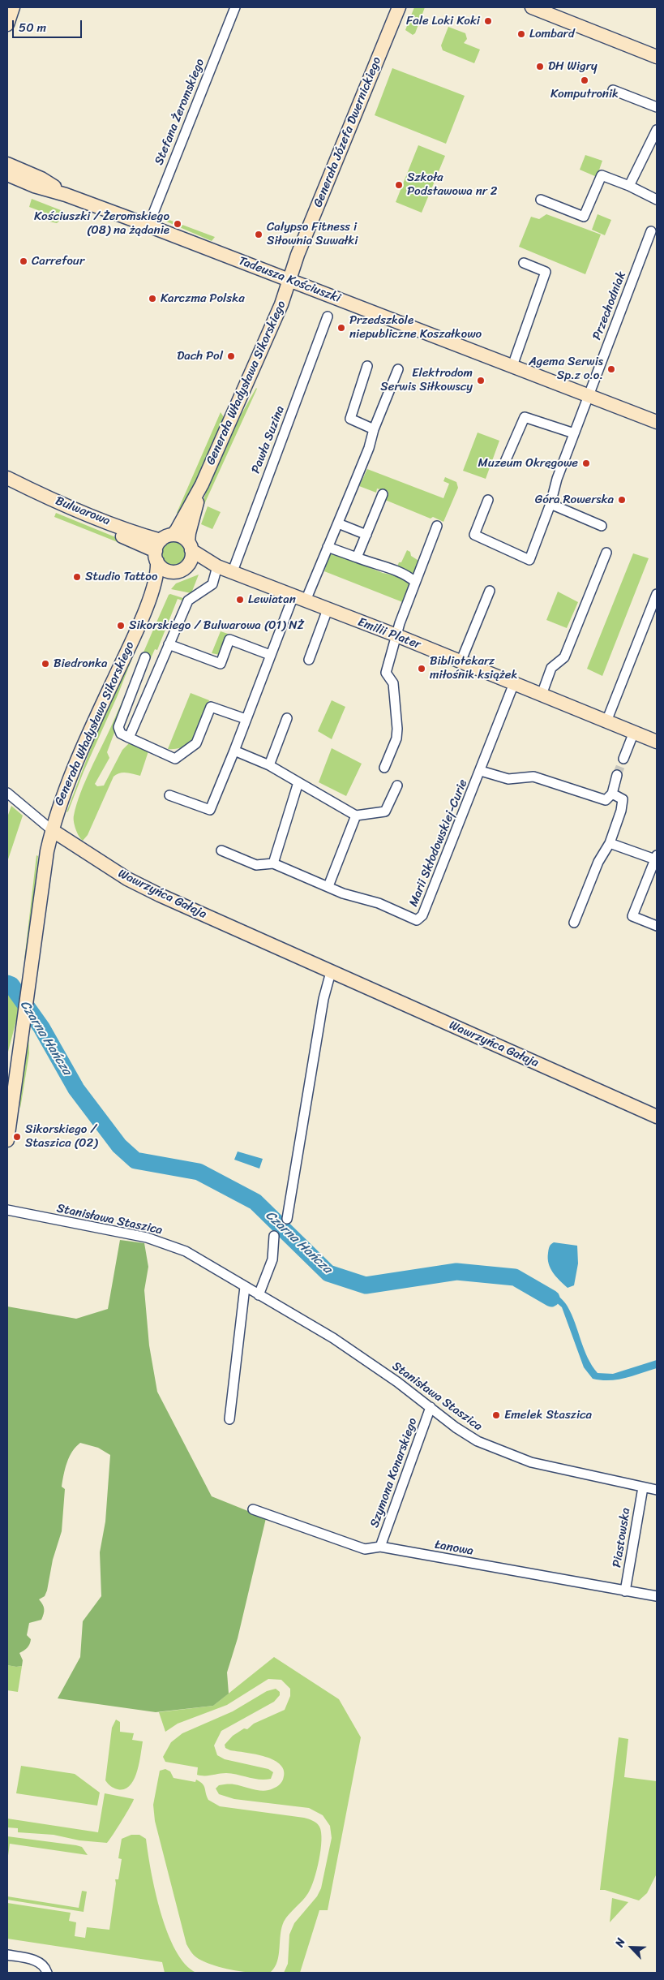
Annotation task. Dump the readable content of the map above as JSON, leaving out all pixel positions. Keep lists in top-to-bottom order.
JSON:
{
  "streets": {
    "street": [
      "Stefana Żeromskiego",
      "Generała Józefa Dwernickiego",
      "Tadeusza Kościuszki",
      "Przechodniak",
      "Generała Władysława Sikorskiego",
      "Pawła Suzina",
      "Bulwarowa",
      "Emilii Plater",
      "Marii Skłodowskiej-Curie",
      "Wawrzyńca Gałaja",
      "Stanisława Staszica",
      "Szymona Konarskiego",
      "Piastowska",
      "Łanowa"
    ]
  },
  "crossings": [
    ["Stefana Żeromskiego", "Tadeusza Kościuszki"],
    ["Generała Józefa Dwernickiego", "Tadeusza Kościuszki"],
    ["Generała Józefa Dwernickiego", "Generała Władysława Sikorskiego"],
    ["Tadeusza Kościuszki", "Przechodniak"],
    ["Tadeusza Kościuszki", "Generała Władysława Sikorskiego"],
    ["Generała Władysława Sikorskiego", "Bulwarowa"],
    ["Generała Władysława Sikorskiego", "Emilii Plater"],
    ["Generała Władysława Sikorskiego", "Wawrzyńca Gałaja"],
    ["Pawła Suzina", "Emilii Plater"],
    ["Bulwarowa", "Emilii Plater"],
    ["Emilii Plater", "Marii Skłodowskiej-Curie"],
    ["Stanisława Staszica", "Szymona Konarskiego"],
    ["Stanisława Staszica", "Piastowska"],
    ["Szymona Konarskiego", "Łanowa"],
    ["Piastowska", "Łanowa"]
  ],
  "water": ["Czarna Hańcza"],
  "places": [
    "Fale Loki Koki",
    "Lombard",
    "DH Wigry",
    "Komputronik",
    "Szkoła Podstawowa nr 2",
    "Kościuszki / Żeromskiego (08) na żądanie",
    "Calypso Fitness i Siłownia Suwałki",
    "Carrefour",
    "Karczma Polska",
    "Przedszkole niepubliczne Koszałkowo",
    "Dach Pol",
    "Agema Serwis Sp.z o.o.",
    "Elektrodom Serwis Siłkowscy",
    "Muzeum Okręgowe",
    "Góra Rowerska",
    "Studio Tattoo",
    "Lewiatan",
    "Sikorskiego / Bulwarowa (01) NŻ",
    "Biedronka",
    "Bibliotekarz miłośnik książek",
    "Sikorskiego / Staszica (02)",
    "Emelek Staszica"
  ],
  "scale_bar": "50 m",
  "north": "top left"
}
